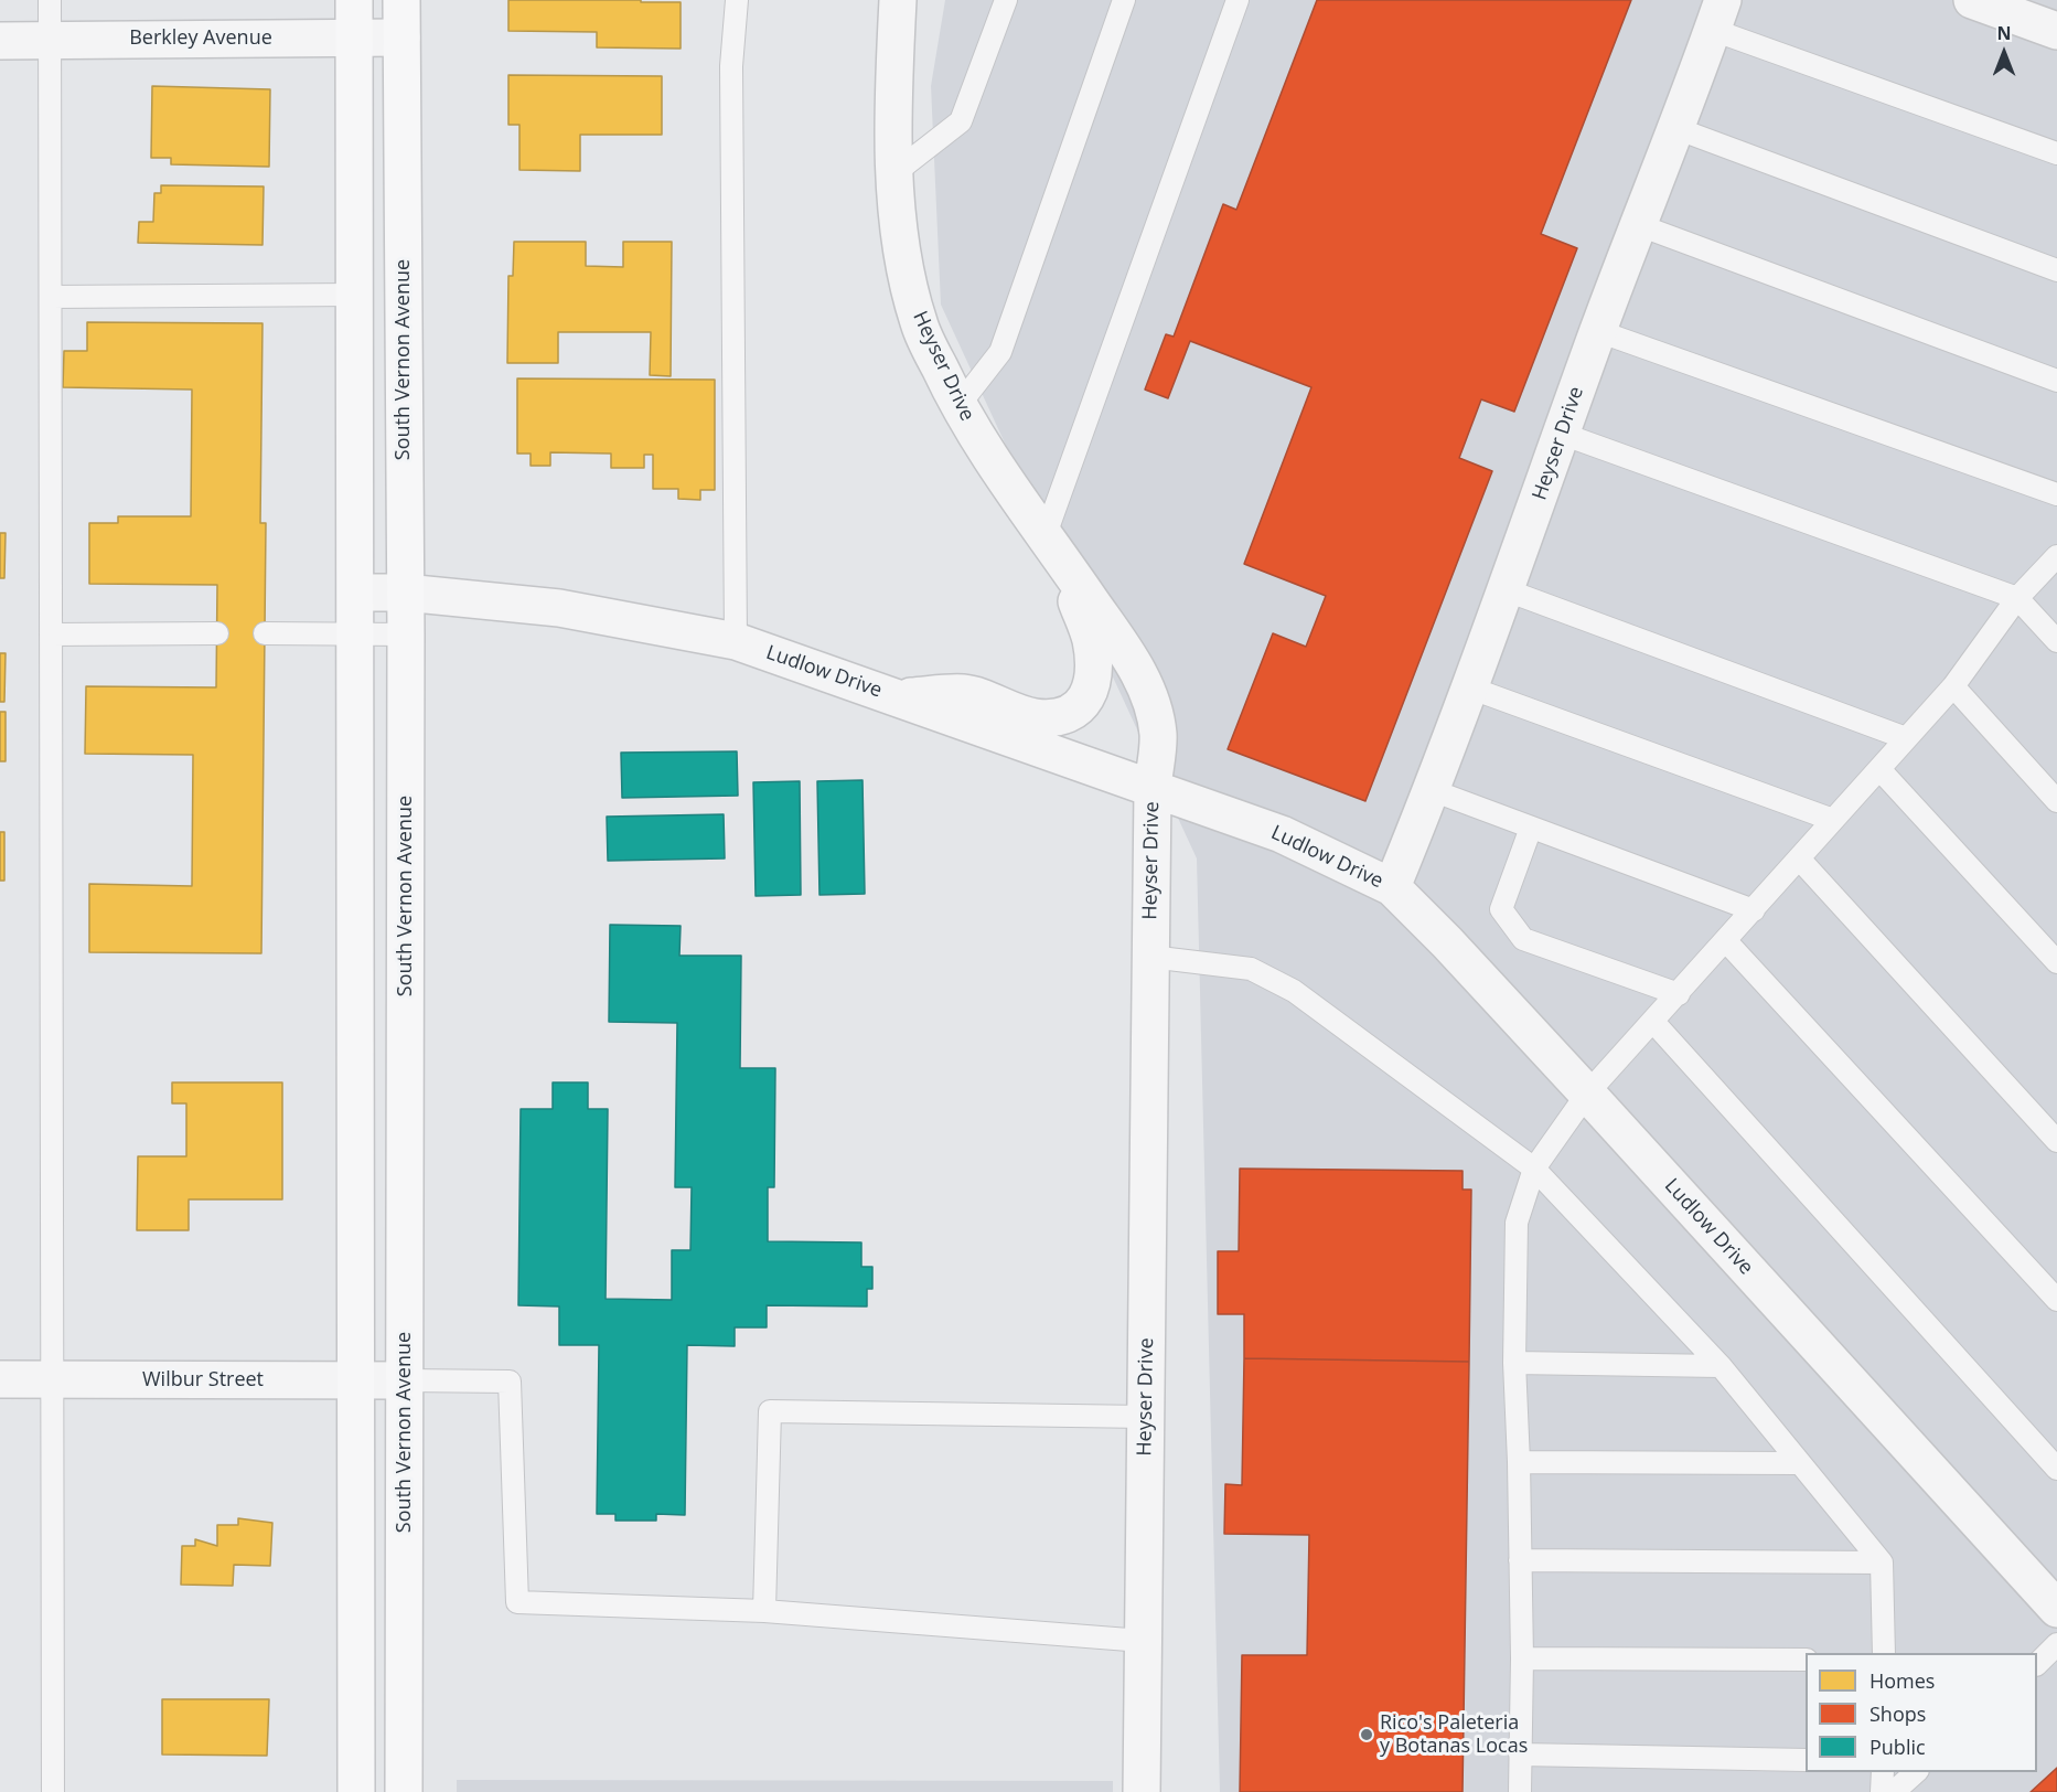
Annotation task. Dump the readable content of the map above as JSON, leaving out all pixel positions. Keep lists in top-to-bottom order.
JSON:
{
  "streets": {
    "main road": ["South Vernon Avenue"],
    "street": [
      "Berkley Avenue",
      "Heyser Drive",
      "Ludlow Drive",
      "Wilbur Street"
    ]
  },
  "crossings": [
    ["Berkley Avenue", "South Vernon Avenue"],
    ["South Vernon Avenue", "Ludlow Drive"],
    ["South Vernon Avenue", "Wilbur Street"],
    ["Heyser Drive", "Ludlow Drive"]
  ],
  "places": ["Rico's Paleteria y Botanas Locas"],
  "legend": ["Homes", "Shops", "Public"],
  "north": "top"
}
